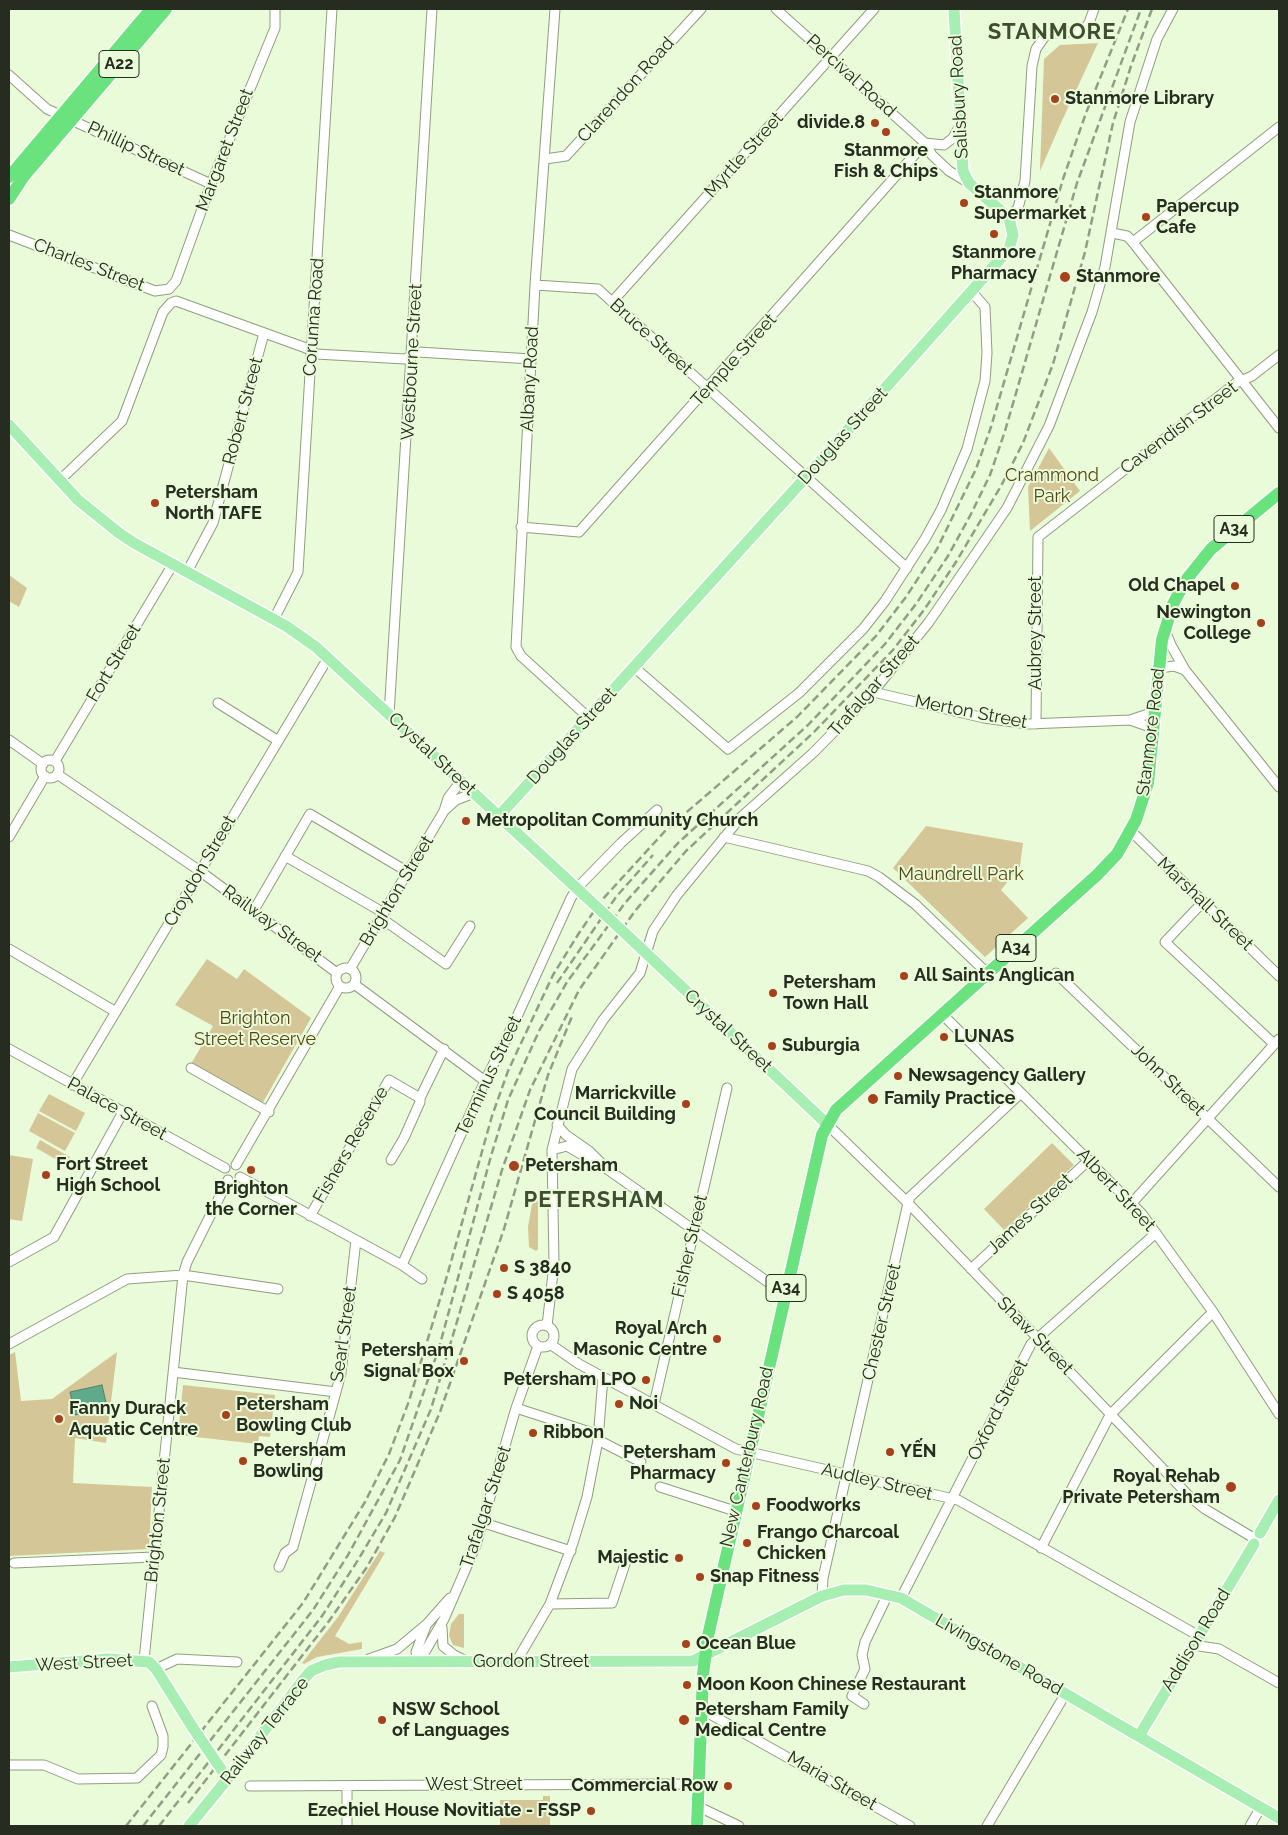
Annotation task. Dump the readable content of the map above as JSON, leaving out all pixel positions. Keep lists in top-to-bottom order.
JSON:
{
  "streets": {
    "highway": [
      "A22",
      "A34",
      "Stanmore Road",
      "New Canterbury Road"
    ],
    "main road": [
      "Percival Road",
      "Salisbury Road",
      "Douglas Street",
      "Crystal Street",
      "Addison Road",
      "Livingstone Road",
      "Gordon Street",
      "West Street",
      "Railway Terrace"
    ],
    "street": [
      "Clarendon Road",
      "Phillip Street",
      "Margaret Street",
      "Myrtle Street",
      "Charles Street",
      "Corunna Road",
      "Bruce Street",
      "Temple Street",
      "Westbourne Street",
      "Albany Road",
      "Robert Street",
      "Cavendish Street",
      "Aubrey Street",
      "Fort Street",
      "Trafalgar Street",
      "Merton Street",
      "Croydon Street",
      "Brighton Street",
      "Marshall Street",
      "Railway Street",
      "Terminus Street",
      "John Street",
      "Palace Street",
      "Fishers Reserve",
      "Albert Street",
      "James Street",
      "Fisher Street",
      "Chester Street",
      "Searl Street",
      "Shaw Street",
      "Oxford Street",
      "Audley Street",
      "Maria Street"
    ]
  },
  "crossings": [
    ["A22", "Phillip Street"],
    ["Percival Road", "Salisbury Road"],
    ["Percival Road", "Myrtle Street"],
    ["Percival Road", "Temple Street"],
    ["Percival Road", "Douglas Street"],
    ["Clarendon Road", "Albany Road"],
    ["Phillip Street", "Margaret Street"],
    ["Margaret Street", "Charles Street"],
    ["Myrtle Street", "Bruce Street"],
    ["Corunna Road", "Crystal Street"],
    ["Bruce Street", "Temple Street"],
    ["Bruce Street", "Albany Road"],
    ["Bruce Street", "Douglas Street"],
    ["Temple Street", "Albany Road"],
    ["Westbourne Street", "Crystal Street"],
    ["Albany Road", "Douglas Street"],
    ["Robert Street", "Crystal Street"],
    ["Cavendish Street", "Aubrey Street"],
    ["Douglas Street", "Crystal Street"],
    ["Aubrey Street", "Merton Street"],
    ["Fort Street", "Crystal Street"],
    ["Fort Street", "Railway Street"],
    ["Trafalgar Street", "Merton Street"],
    ["Trafalgar Street", "Crystal Street"],
    ["Trafalgar Street", "Audley Street"],
    ["Trafalgar Street", "Gordon Street"],
    ["Merton Street", "Stanmore Road"],
    ["Stanmore Road", "Crystal Street"],
    ["Stanmore Road", "Marshall Street"],
    ["Stanmore Road", "Albert Street"],
    ["Stanmore Road", "Shaw Street"],
    ["Stanmore Road", "New Canterbury Road"],
    ["Crystal Street", "Croydon Street"],
    ["Crystal Street", "Brighton Street"],
    ["Crystal Street", "Terminus Street"],
    ["Crystal Street", "Shaw Street"],
    ["Crystal Street", "New Canterbury Road"],
    ["Croydon Street", "Railway Street"],
    ["Croydon Street", "Palace Street"],
    ["Brighton Street", "Railway Street"],
    ["Brighton Street", "Palace Street"],
    ["Brighton Street", "West Street"],
    ["Albert Street", "James Street"],
    ["Albert Street", "Chester Street"],
    ["Albert Street", "Oxford Street"],
    ["James Street", "Shaw Street"],
    ["Fisher Street", "Audley Street"],
    ["Chester Street", "Shaw Street"],
    ["Chester Street", "Audley Street"],
    ["Chester Street", "Livingstone Road"],
    ["Shaw Street", "Oxford Street"],
    ["Shaw Street", "New Canterbury Road"],
    ["Shaw Street", "Addison Road"],
    ["Oxford Street", "Audley Street"],
    ["Oxford Street", "Livingstone Road"],
    ["New Canterbury Road", "Audley Street"],
    ["New Canterbury Road", "Livingstone Road"],
    ["New Canterbury Road", "Gordon Street"],
    ["New Canterbury Road", "West Street"],
    ["New Canterbury Road", "Maria Street"],
    ["Audley Street", "Addison Road"],
    ["Addison Road", "Livingstone Road"],
    ["Livingstone Road", "Gordon Street"],
    ["Gordon Street", "Railway Terrace"],
    ["West Street", "Railway Terrace"]
  ],
  "districts": ["STANMORE", "PETERSHAM"],
  "parks": ["Crammond Park", "Maundrell Park", "Brighton Street Reserve"],
  "places": [
    "Stanmore Library",
    "divide.8",
    "Stanmore Fish & Chips",
    "Stanmore Supermarket",
    "Papercup Cafe",
    "Stanmore Pharmacy",
    "Stanmore",
    "Petersham North TAFE",
    "Old Chapel",
    "Newington College",
    "Metropolitan Community Church",
    "All Saints Anglican",
    "Petersham Town Hall",
    "LUNAS",
    "Suburgia",
    "Newsagency Gallery",
    "Family Practice",
    "Marrickville Council Building",
    "Petersham",
    "Brighton the Corner",
    "Fort Street High School",
    "S 3840",
    "S 4058",
    "Royal Arch Masonic Centre",
    "Petersham Signal Box",
    "Petersham LPO",
    "Noi",
    "Petersham Bowling Club",
    "Fanny Durack Aquatic Centre",
    "Ribbon",
    "YẾN",
    "Petersham Bowling",
    "Petersham Pharmacy",
    "Royal Rehab Private Petersham",
    "Foodworks",
    "Frango Charcoal Chicken",
    "Majestic",
    "Snap Fitness",
    "Ocean Blue",
    "Moon Koon Chinese Restaurant",
    "NSW School of Languages",
    "Petersham Family Medical Centre",
    "Commercial Row",
    "Ezechiel House Novitiate - FSSP"
  ]
}
